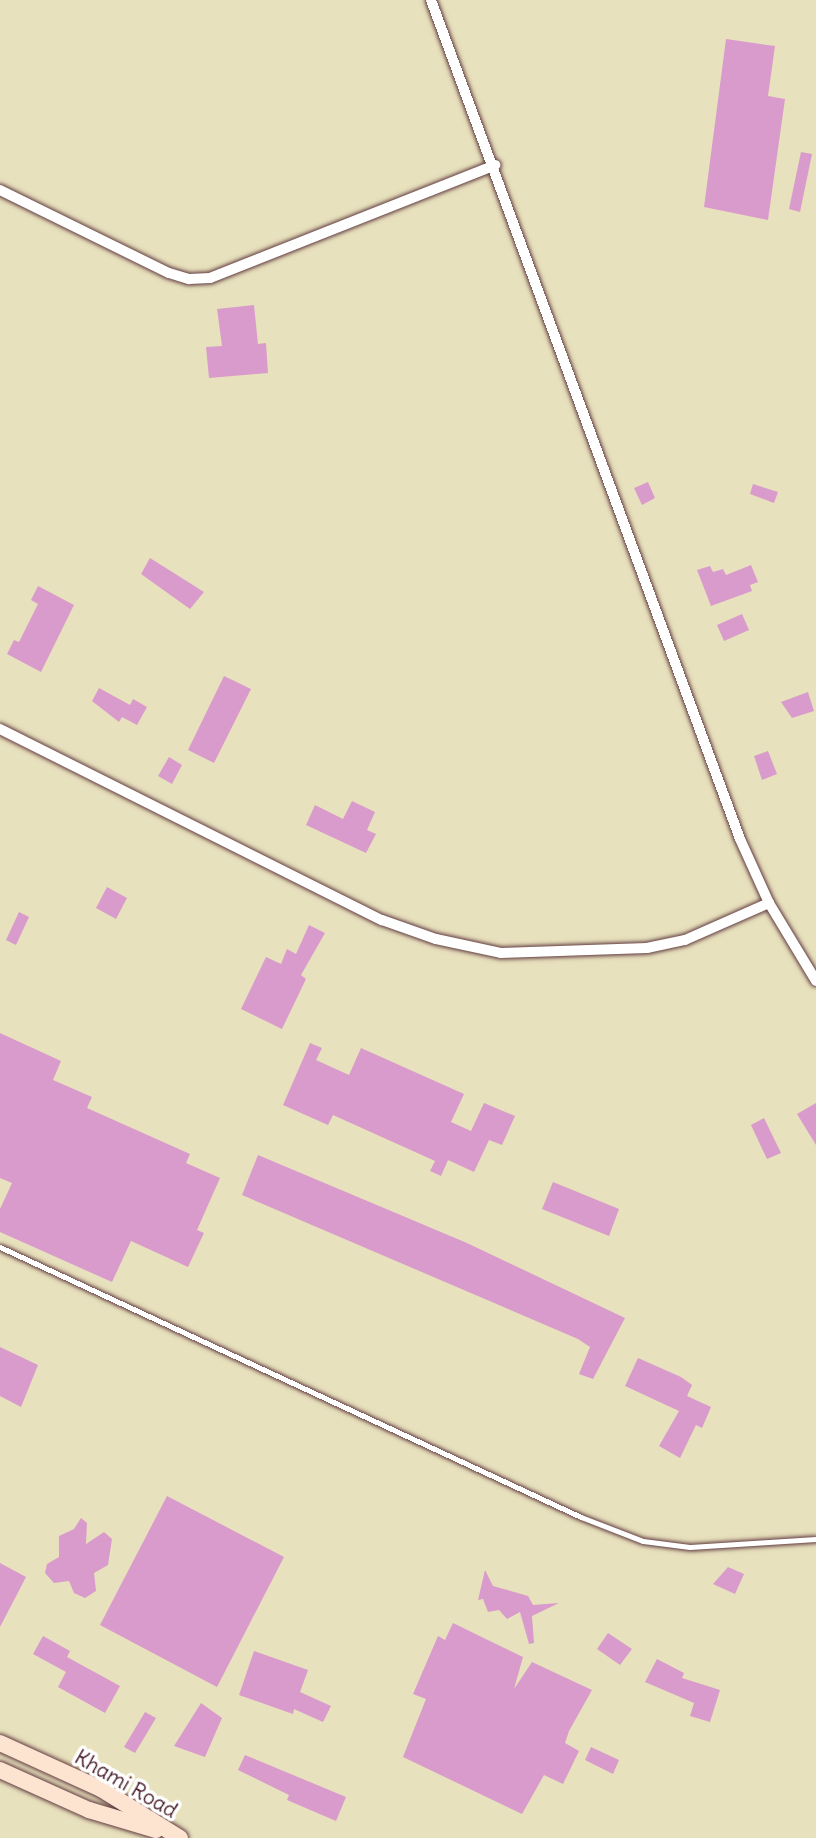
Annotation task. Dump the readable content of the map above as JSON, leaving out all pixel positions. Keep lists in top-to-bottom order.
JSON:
{
  "streets": {
    "main road": ["Khami Road"]
  }
}
